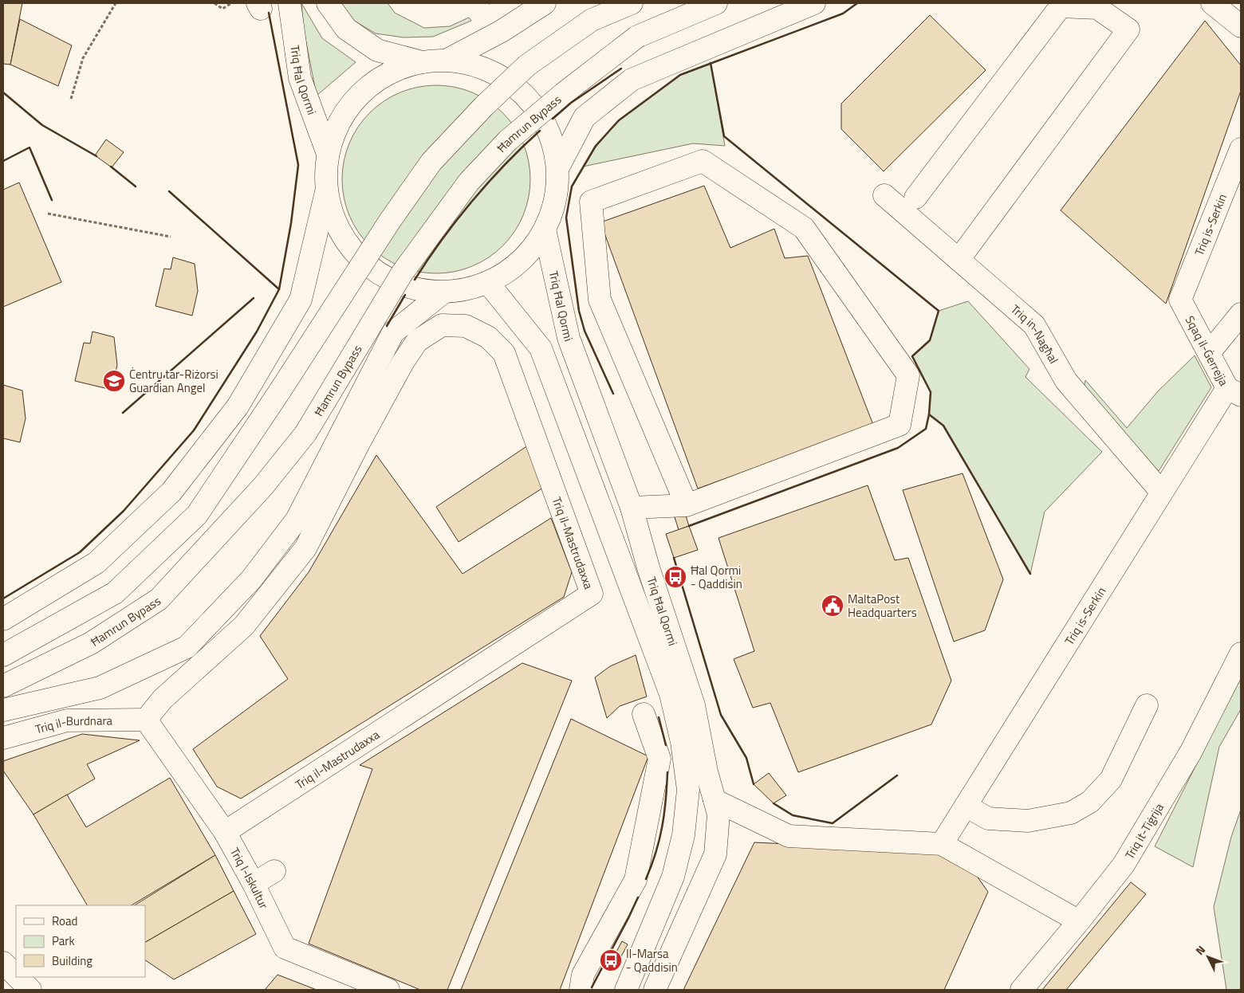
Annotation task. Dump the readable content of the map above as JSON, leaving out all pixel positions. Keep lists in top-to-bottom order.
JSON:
{
  "streets": {
    "main road": [
      "Triq Ħal Qormi",
      "Ħamrun Bypass",
      "Triq is-Serkin",
      "Triq in-Nagħal",
      "Sqaq il-Ġerrejja",
      "Triq il-Mastrudaxxa",
      "Triq il-Burdnara",
      "Triq it-Tiġrija",
      "Triq l-Iskultur"
    ]
  },
  "crossings": [
    ["Triq is-Serkin", "Triq in-Nagħal"],
    ["Triq is-Serkin", "Sqaq il-Ġerrejja"],
    ["Triq il-Mastrudaxxa", "Triq il-Burdnara"],
    ["Triq il-Mastrudaxxa", "Triq l-Iskultur"],
    ["Triq il-Burdnara", "Triq l-Iskultur"]
  ],
  "places": {
    "school or university": ["Ċentru tar-Riżorsi Guardian Angel"],
    "bus stop": ["Ħal Qormi - Qaddisin", "Il-Marsa - Qaddisin"],
    "public building": ["MaltaPost Headquarters"]
  },
  "legend": ["Road", "Park", "Building"],
  "north": "top left"
}
